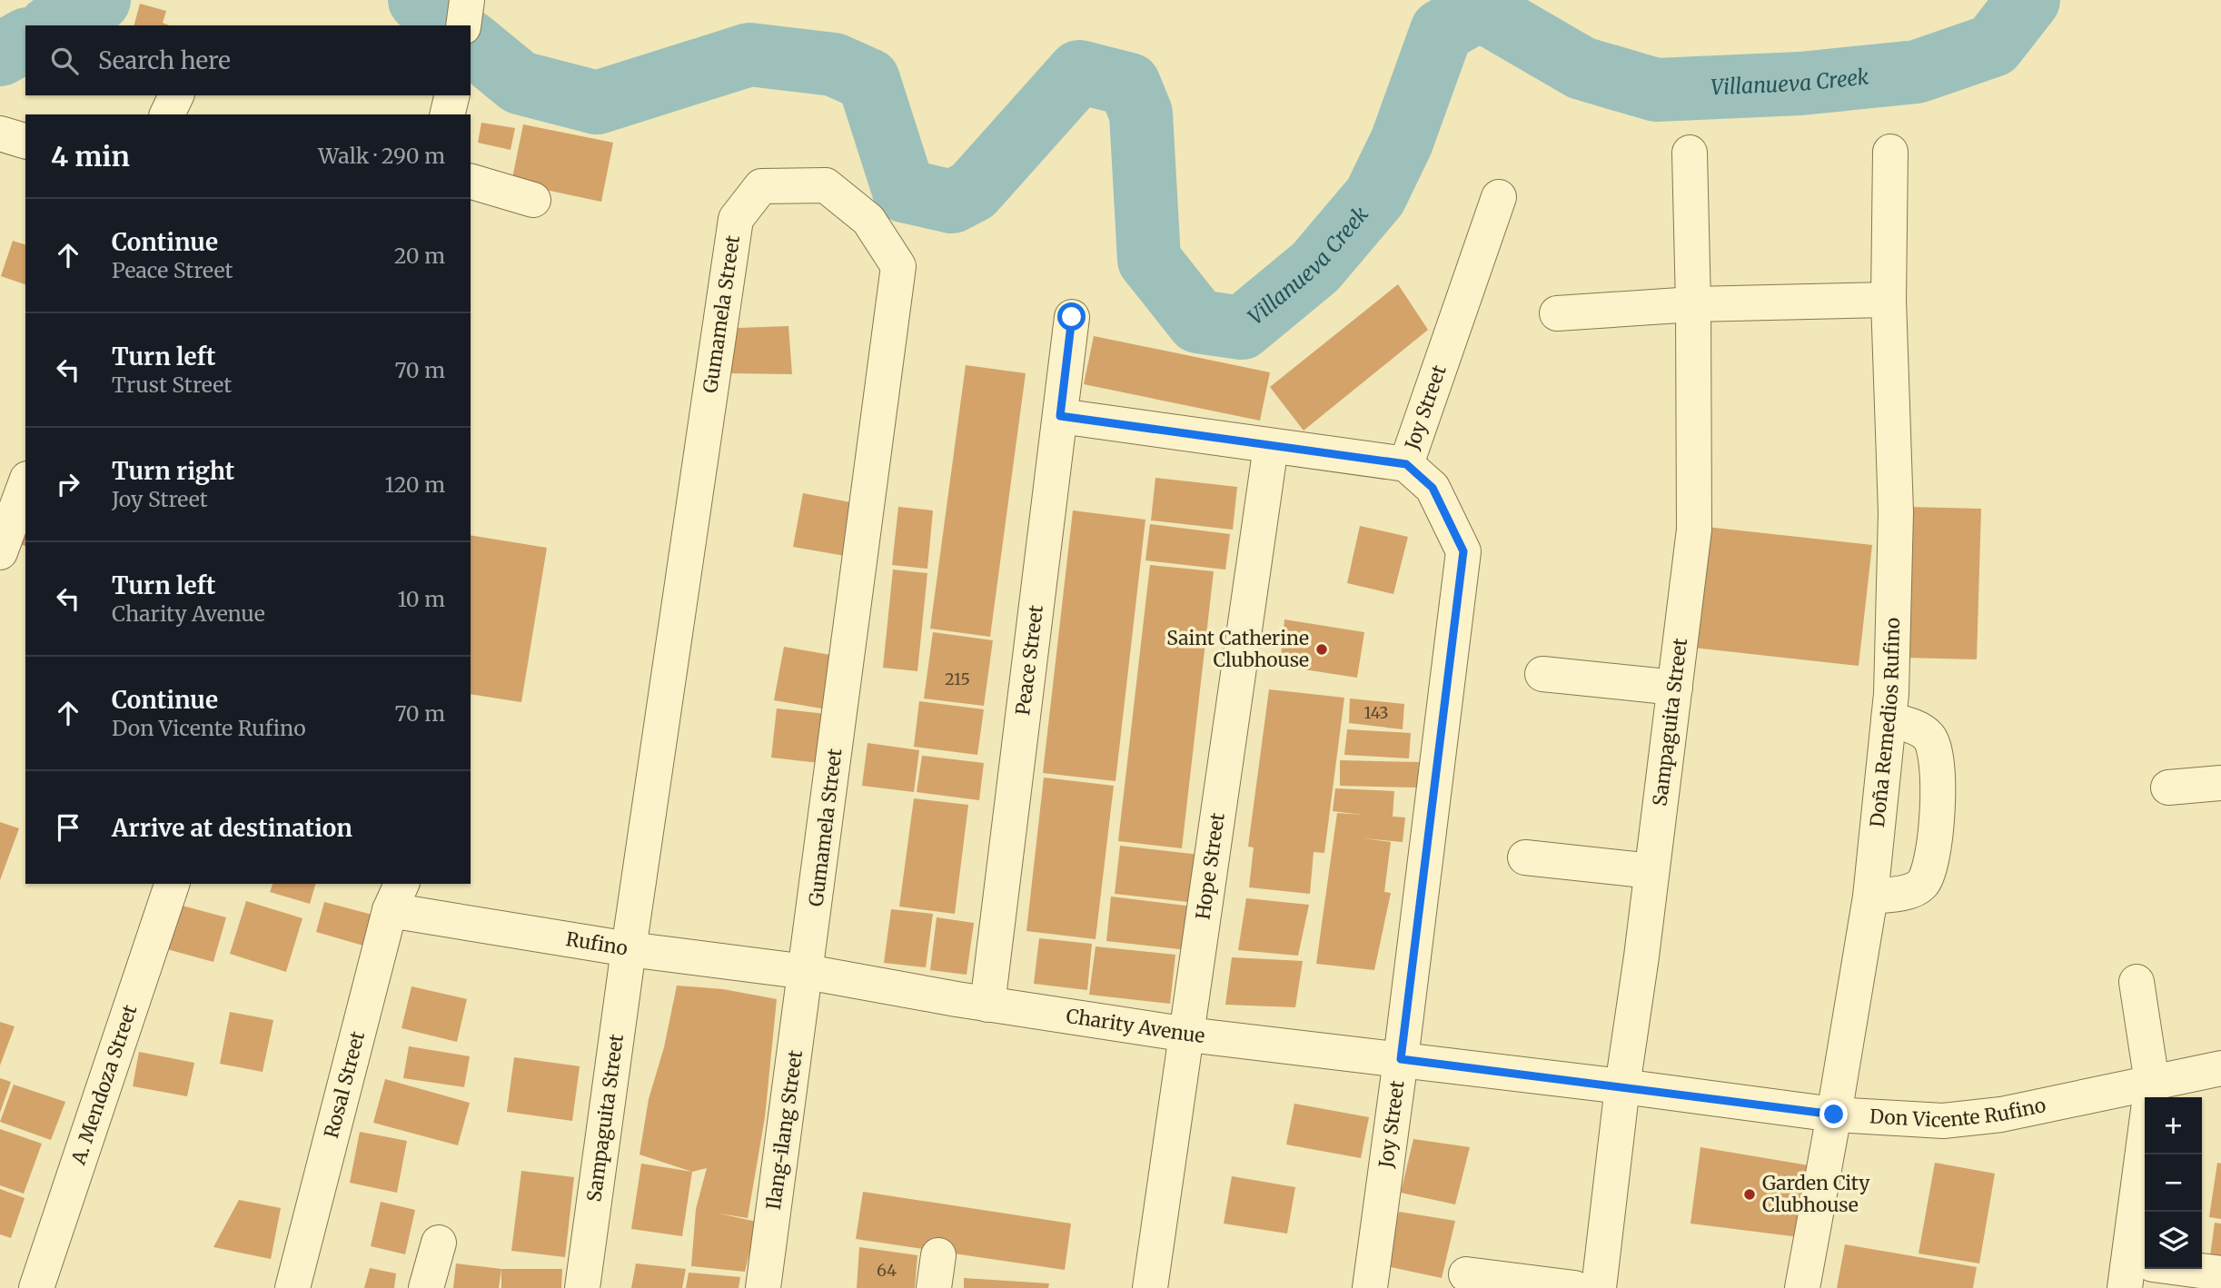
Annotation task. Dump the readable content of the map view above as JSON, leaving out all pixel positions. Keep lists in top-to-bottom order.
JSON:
{
  "streets": {
    "street": [
      "Gumamela Street",
      "Joy Street",
      "Peace Street",
      "Sampaguita Street",
      "Doña Remedios Rufino",
      "Hope Street",
      "Rufino",
      "Charity Avenue",
      "Rosal Street",
      "A. Mendoza Street",
      "Don Vicente Rufino",
      "Ilang-ilang Street"
    ]
  },
  "crossings": [
    ["Gumamela Street", "Sampaguita Street"],
    ["Gumamela Street", "Rufino"],
    ["Gumamela Street", "Charity Avenue"],
    ["Gumamela Street", "Ilang-ilang Street"],
    ["Joy Street", "Charity Avenue"],
    ["Peace Street", "Charity Avenue"],
    ["Sampaguita Street", "Rufino"],
    ["Sampaguita Street", "Don Vicente Rufino"],
    ["Doña Remedios Rufino", "Don Vicente Rufino"],
    ["Hope Street", "Charity Avenue"],
    ["Rufino", "Charity Avenue"],
    ["Rufino", "Rosal Street"],
    ["Rufino", "Ilang-ilang Street"],
    ["Charity Avenue", "Don Vicente Rufino"],
    ["Charity Avenue", "Ilang-ilang Street"]
  ],
  "water": ["Villanueva Creek"],
  "places": ["Saint Catherine Clubhouse", "Garden City Clubhouse"],
  "house_numbers": ["215", "143", "64"],
  "page": {
    "search": "Search here",
    "heading": ["4 min", "Walk · 290 m"],
    "list": [
      ["Continue", "Peace Street", "20 m"],
      ["Turn left", "Trust Street", "70 m"],
      ["Turn right", "Joy Street", "120 m"],
      ["Turn left", "Charity Avenue", "10 m"],
      ["Continue", "Don Vicente Rufino", "70 m"],
      "Arrive at destination"
    ],
    "map_buttons": ["+", "−"]
  }
}
